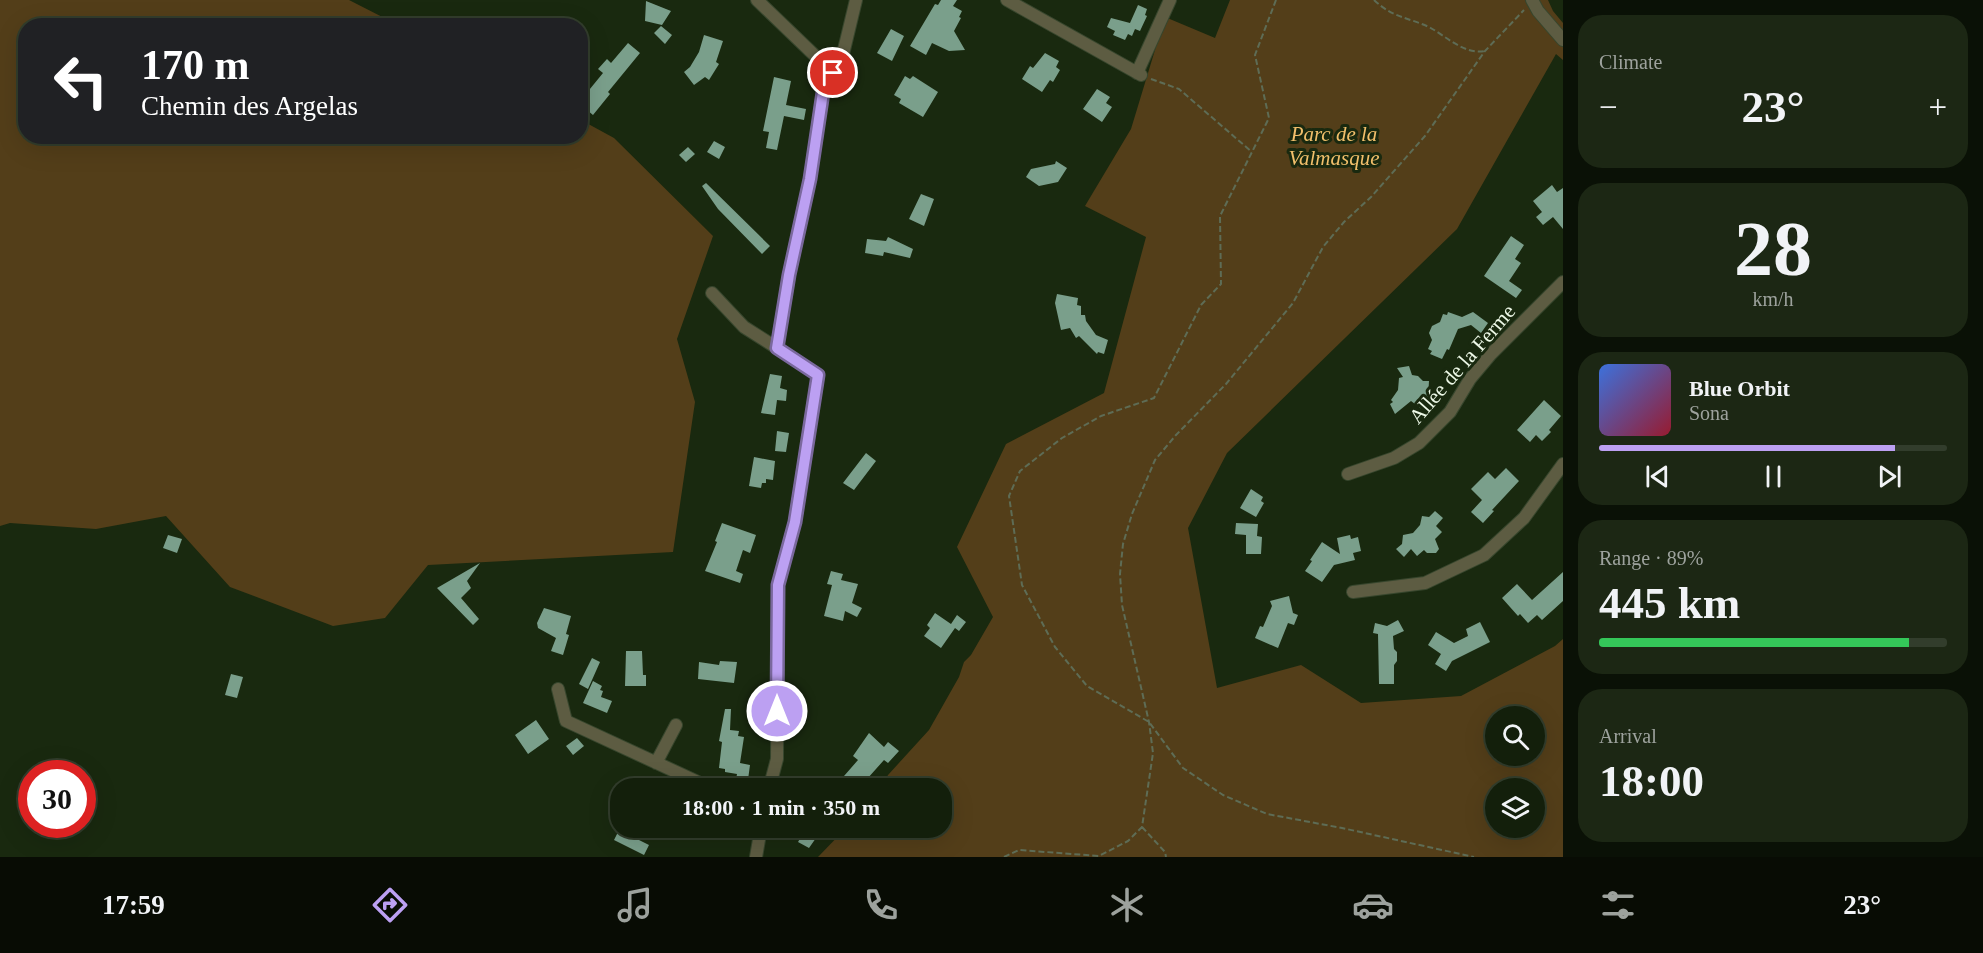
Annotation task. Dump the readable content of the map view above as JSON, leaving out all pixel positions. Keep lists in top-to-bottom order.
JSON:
{
  "streets": {
    "street": ["Allée de la Ferme"]
  },
  "parks": ["Parc de la Valmasque"],
  "page": {
    "tile": [
      "Climate",
      ["28", "km/h"],
      ["Range · 89%", "445 km"],
      ["Arrival", "18:00"]
    ],
    "turn": ["170 m", "Chemin des Argelas"],
    "heat": ["−", "23°", "+"],
    "song": ["Blue Orbit", "Sona"],
    "limit": "30",
    "trip": "18:00 · 1 min · 350 m",
    "tabs": ["17:59", "23°"]
  }
}
